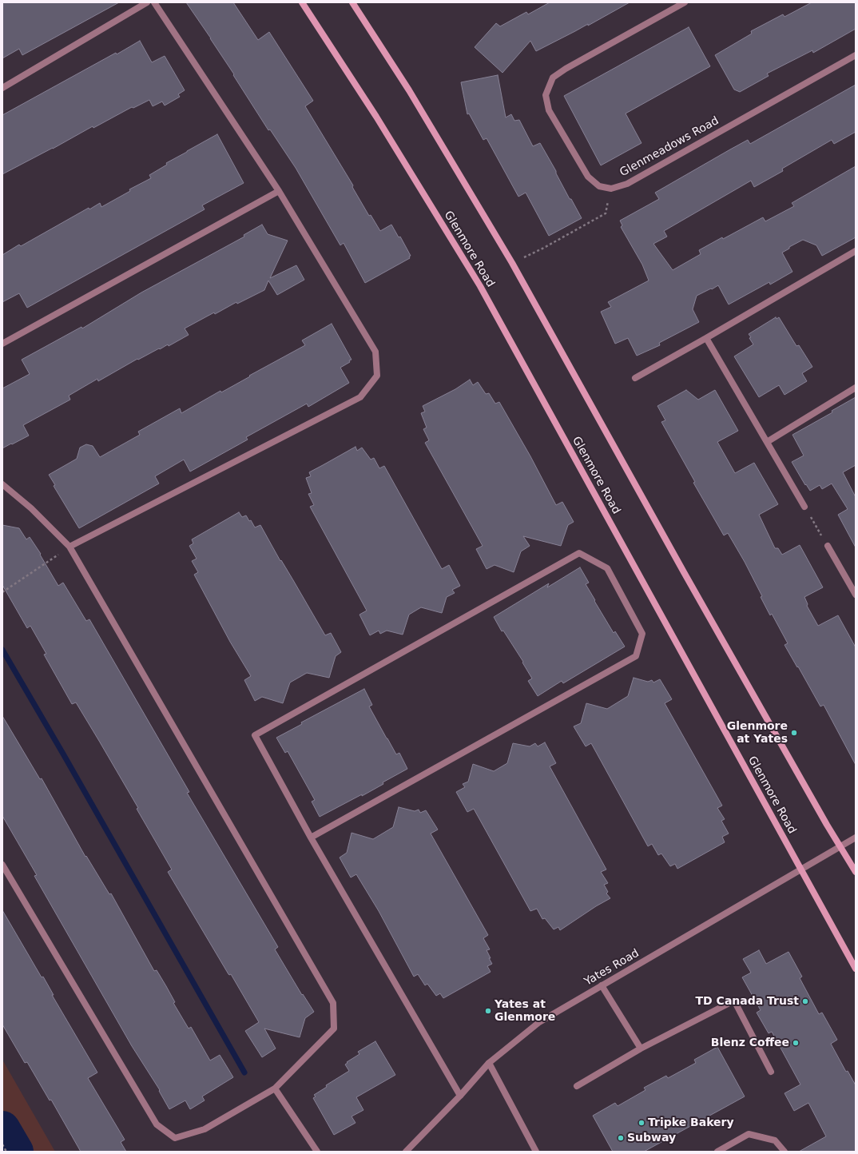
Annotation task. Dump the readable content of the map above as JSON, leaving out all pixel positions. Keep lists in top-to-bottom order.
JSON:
{
  "streets": {
    "main road": ["Glenmore Road"],
    "street": ["Glenmeadows Road", "Yates Road"]
  },
  "crossings": [
    ["Glenmore Road", "Yates Road"]
  ],
  "places": [
    "Glenmore at Yates",
    "TD Canada Trust",
    "Yates at Glenmore",
    "Blenz Coffee",
    "Tripke Bakery",
    "Subway"
  ]
}
